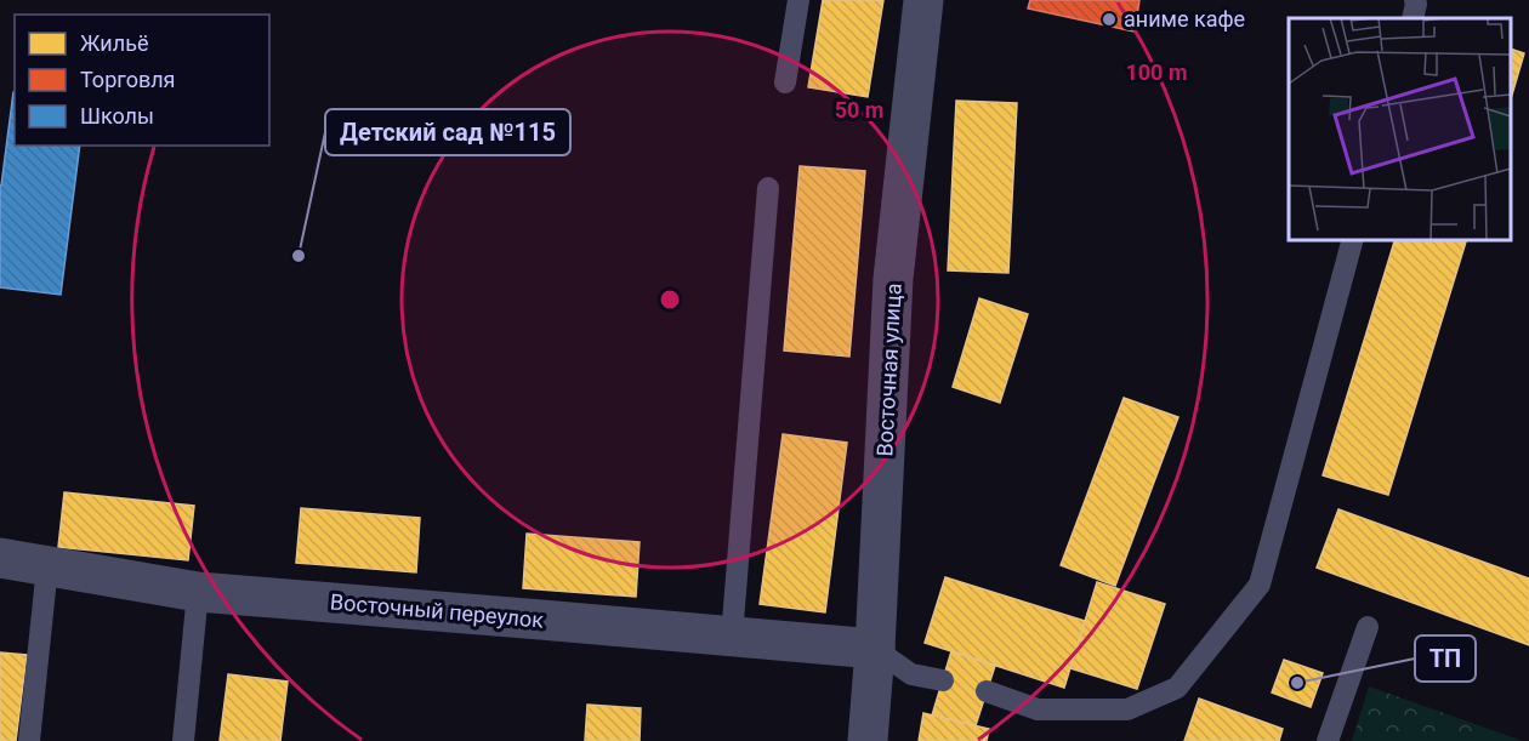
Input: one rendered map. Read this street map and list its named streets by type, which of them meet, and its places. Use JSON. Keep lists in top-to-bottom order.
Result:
{
  "streets": {
    "street": ["Восточная улица", "Восточный переулок"]
  },
  "crossings": [
    ["Восточная улица", "Восточный переулок"]
  ],
  "places": ["аниме кафе", "Детский сад №115", "ТП"],
  "legend": ["Жильё", "Торговля", "Школы"],
  "rings": ["100 m", "50 m"]
}
